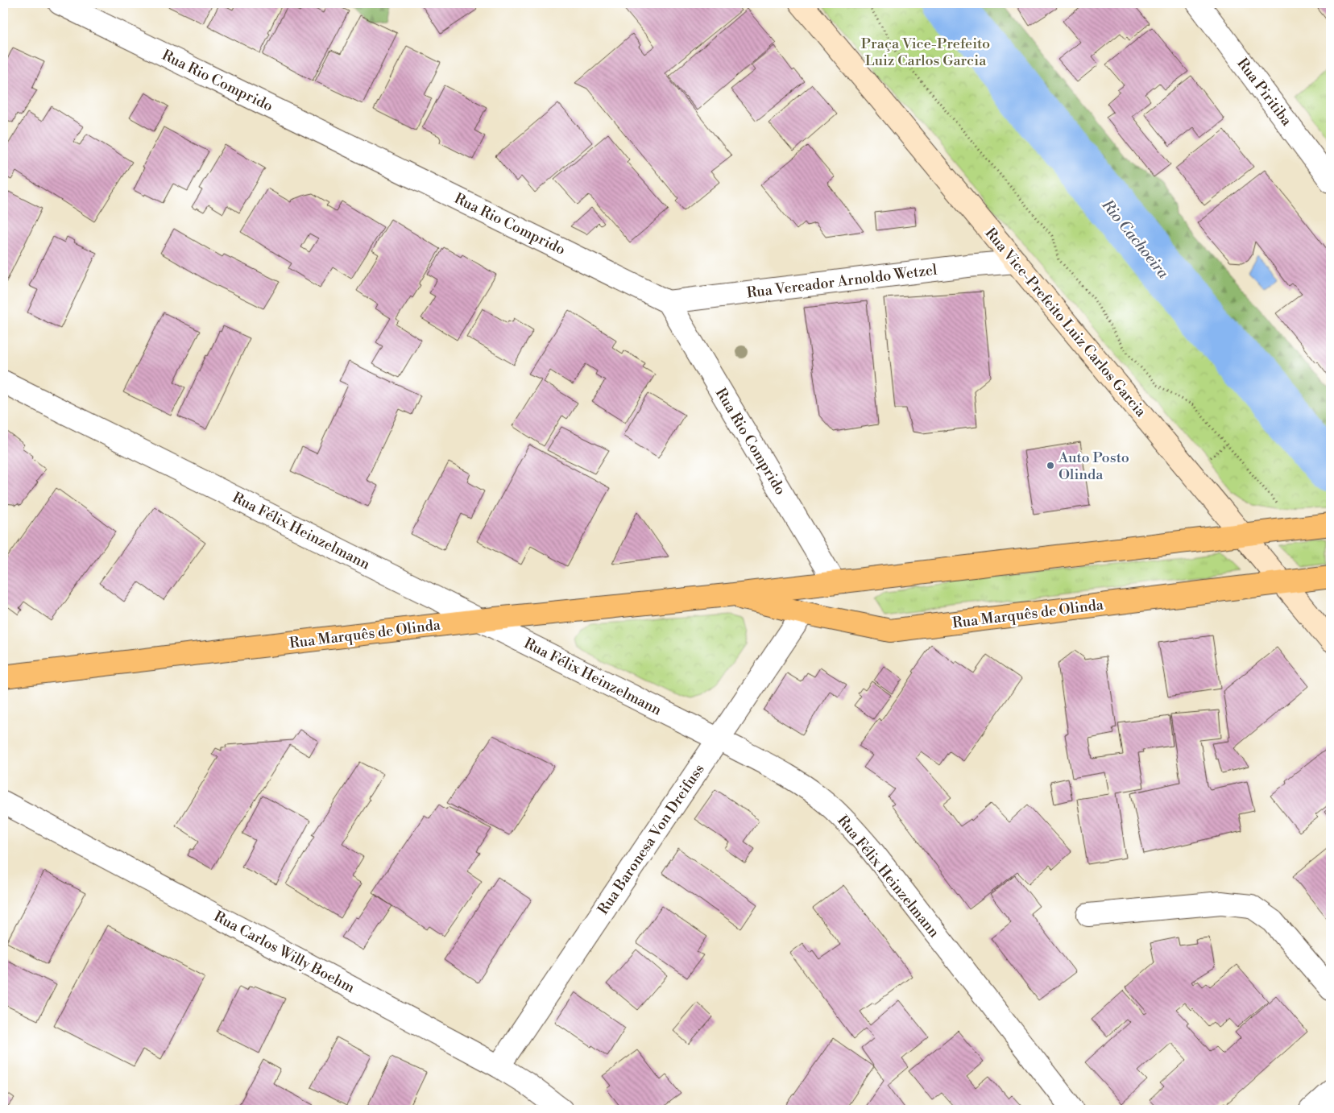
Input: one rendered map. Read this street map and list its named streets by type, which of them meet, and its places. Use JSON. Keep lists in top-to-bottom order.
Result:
{
  "streets": {
    "main road": ["Rua Vice-Prefeito Luiz Carlos Garcia", "Rua Marquês de Olinda"],
    "street": [
      "Rua Rio Comprido",
      "Rua Piritiba",
      "Rua Vereador Arnoldo Wetzel",
      "Rua Félix Heinzelmann",
      "Rua Baronesa Von Dreifuss",
      "Rua Carlos Willy Boehm"
    ]
  },
  "crossings": [
    ["Rua Rio Comprido", "Rua Vereador Arnoldo Wetzel"],
    ["Rua Rio Comprido", "Rua Marquês de Olinda"],
    ["Rua Vereador Arnoldo Wetzel", "Rua Vice-Prefeito Luiz Carlos Garcia"],
    ["Rua Vice-Prefeito Luiz Carlos Garcia", "Rua Marquês de Olinda"],
    ["Rua Félix Heinzelmann", "Rua Marquês de Olinda"],
    ["Rua Félix Heinzelmann", "Rua Baronesa Von Dreifuss"],
    ["Rua Marquês de Olinda", "Rua Baronesa Von Dreifuss"],
    ["Rua Baronesa Von Dreifuss", "Rua Carlos Willy Boehm"]
  ],
  "water": ["Rio Cachoeira"],
  "parks": ["Praça Vice-Prefeito Luiz Carlos Garcia"],
  "places": ["Auto Posto Olinda"]
}
